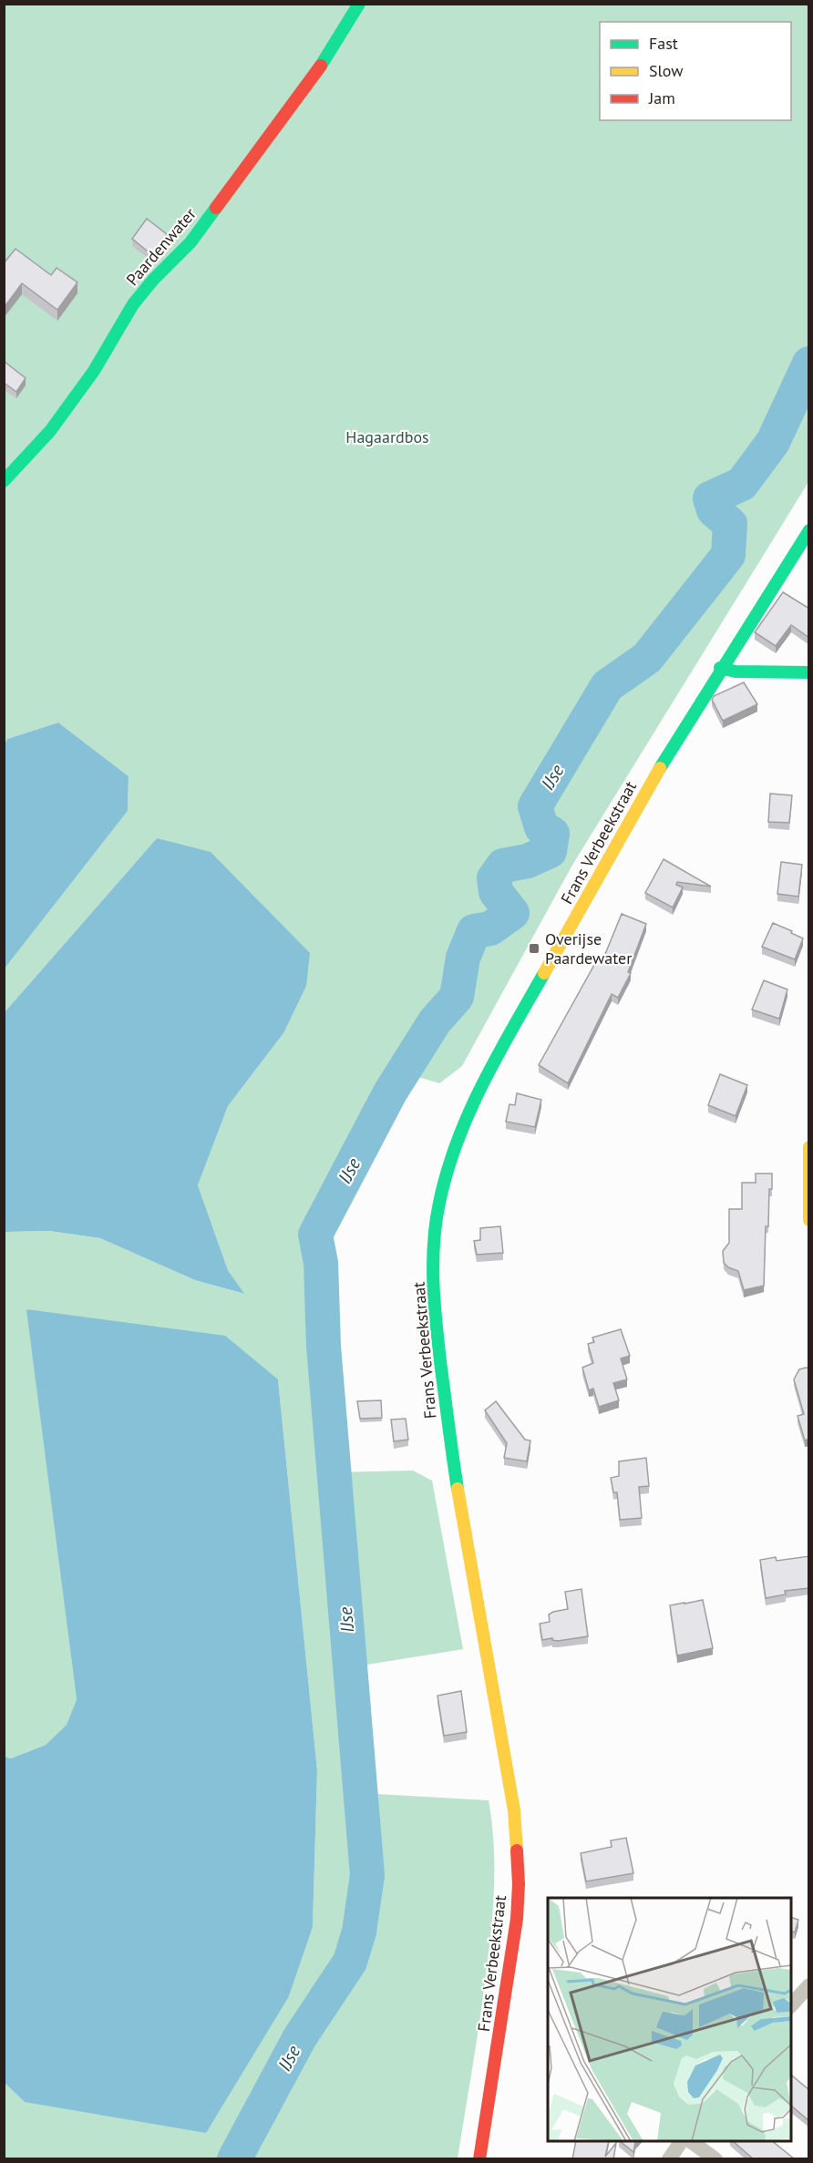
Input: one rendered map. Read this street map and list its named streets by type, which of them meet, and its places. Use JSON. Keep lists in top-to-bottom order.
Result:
{
  "streets": {
    "main road": ["Paardenwater", "Frans Verbeekstraat"]
  },
  "water": ["IJse"],
  "parks": ["Hagaardbos"],
  "places": {
    "transit": ["Overijse Paardewater"]
  },
  "legend": ["Fast", "Slow", "Jam"]
}
